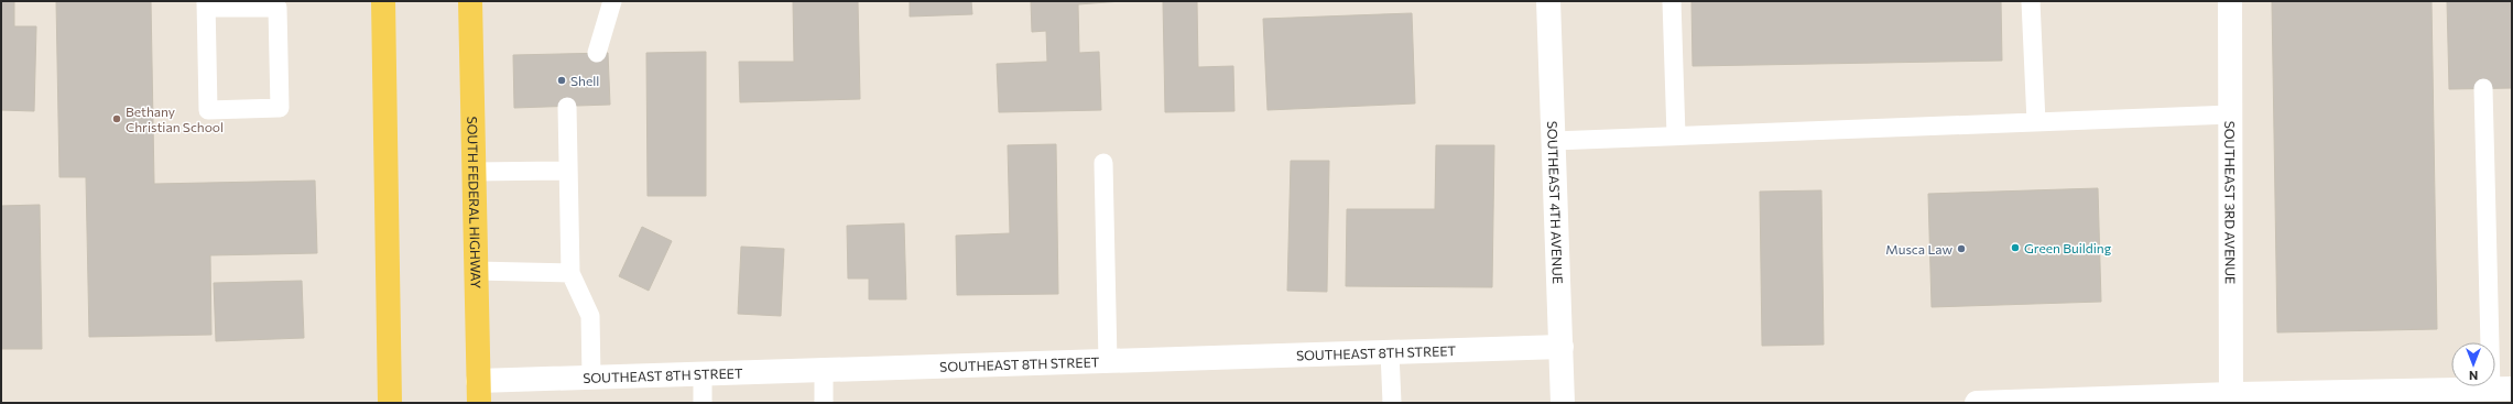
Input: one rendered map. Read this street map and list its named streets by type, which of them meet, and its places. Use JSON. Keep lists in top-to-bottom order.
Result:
{
  "streets": {
    "main road": ["SOUTH FEDERAL HIGHWAY"],
    "street": ["SOUTHEAST 4TH AVENUE", "SOUTHEAST 3RD AVENUE", "SOUTHEAST 8TH STREET"]
  },
  "crossings": [
    ["SOUTH FEDERAL HIGHWAY", "SOUTHEAST 8TH STREET"],
    ["SOUTHEAST 4TH AVENUE", "SOUTHEAST 8TH STREET"]
  ],
  "places": [
    "Shell",
    "Bethany Christian School",
    "Green Building",
    "Musca Law"
  ],
  "north": "bottom"
}
